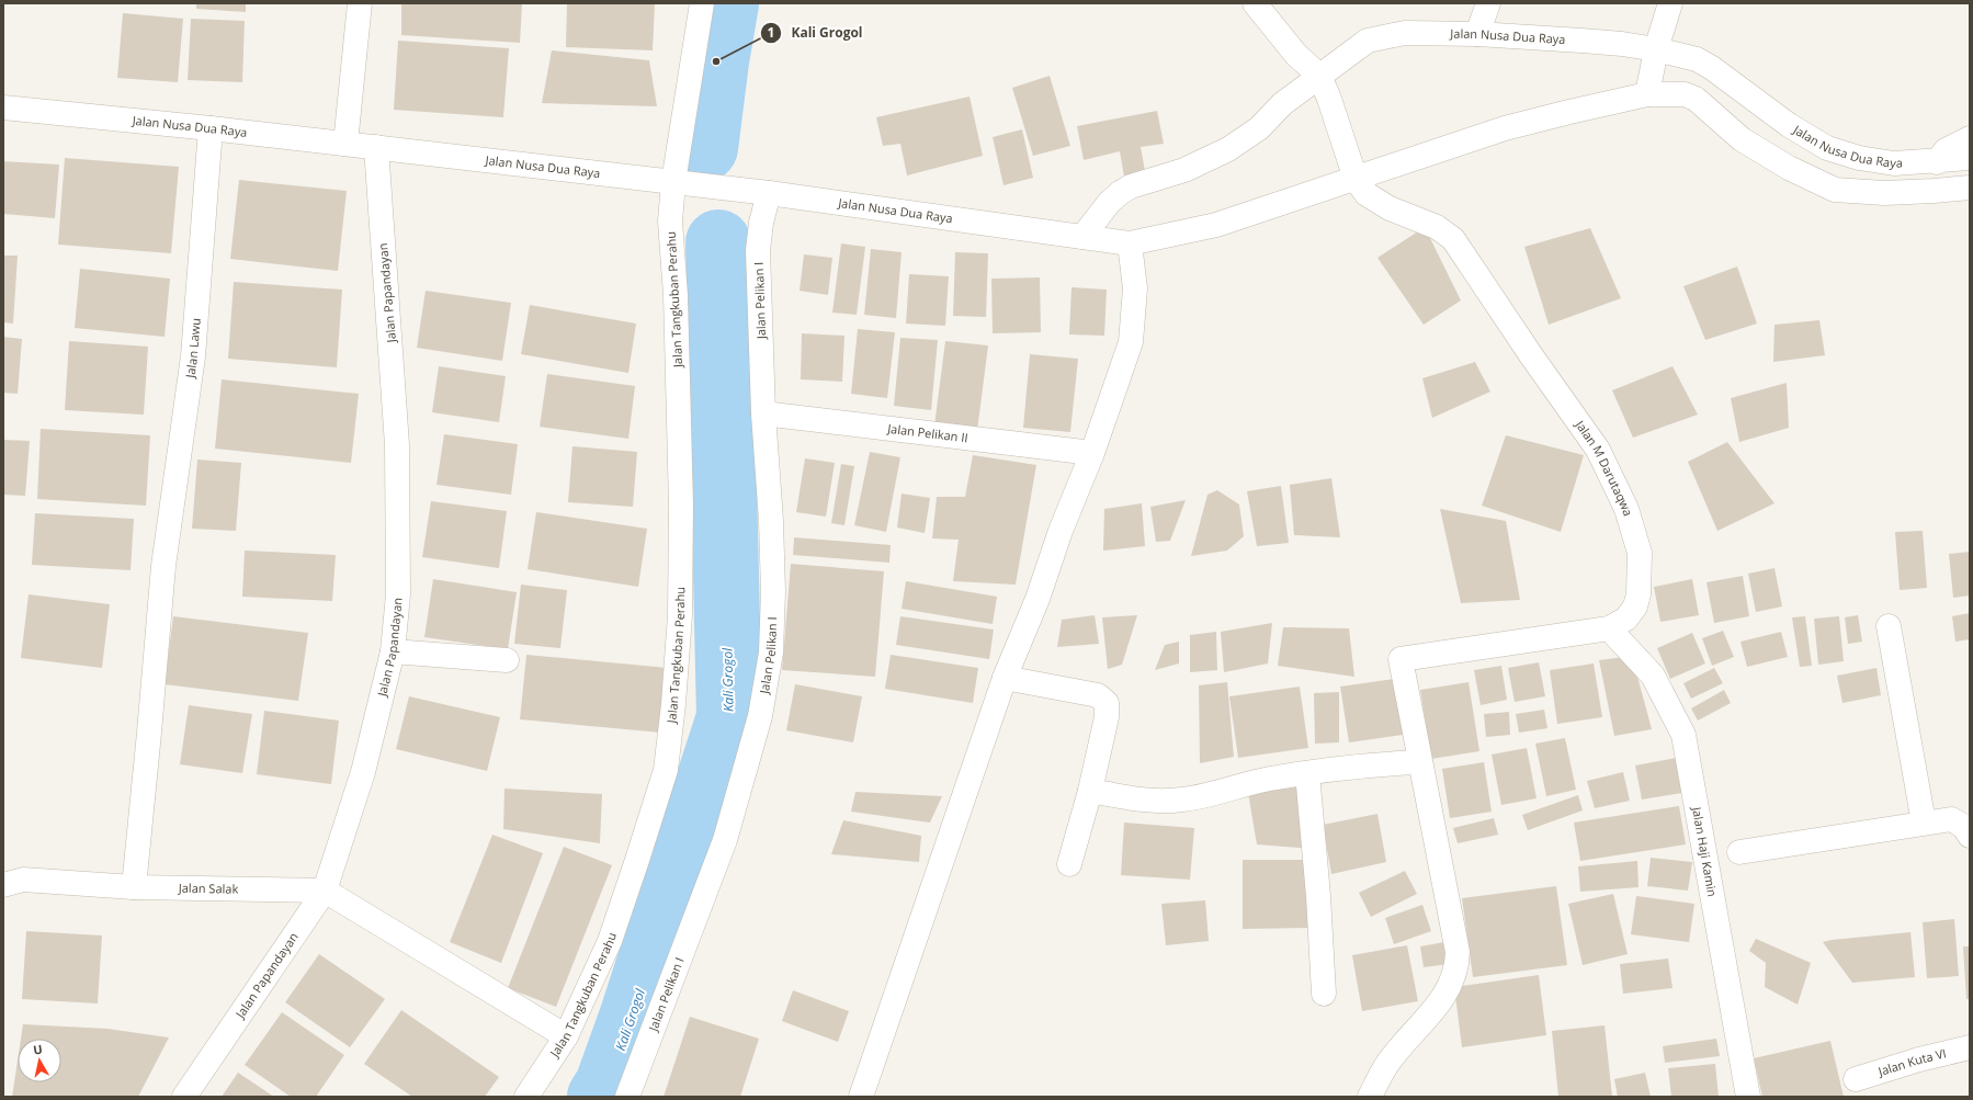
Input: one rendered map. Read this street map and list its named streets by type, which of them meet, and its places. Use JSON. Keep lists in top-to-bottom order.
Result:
{
  "streets": {
    "street": [
      "Jalan Nusa Dua Raya",
      "Jalan Papandayan",
      "Jalan Tangkuban Perahu",
      "Jalan Pelikan I",
      "Jalan Lawu",
      "Jalan Pelikan II",
      "Jalan M Darutaqwa",
      "Jalan Haji Kamin",
      "Jalan Salak",
      "Jalan Kuta VI"
    ]
  },
  "crossings": [
    ["Jalan Nusa Dua Raya", "Jalan Papandayan"],
    ["Jalan Nusa Dua Raya", "Jalan Tangkuban Perahu"],
    ["Jalan Nusa Dua Raya", "Jalan Pelikan I"],
    ["Jalan Nusa Dua Raya", "Jalan Lawu"],
    ["Jalan Nusa Dua Raya", "Jalan M Darutaqwa"],
    ["Jalan Papandayan", "Jalan Salak"],
    ["Jalan Pelikan I", "Jalan Pelikan II"],
    ["Jalan Lawu", "Jalan Salak"],
    ["Jalan M Darutaqwa", "Jalan Haji Kamin"]
  ],
  "water": ["Kali Grogol"],
  "places": ["Kali Grogol"],
  "north": "top"
}
